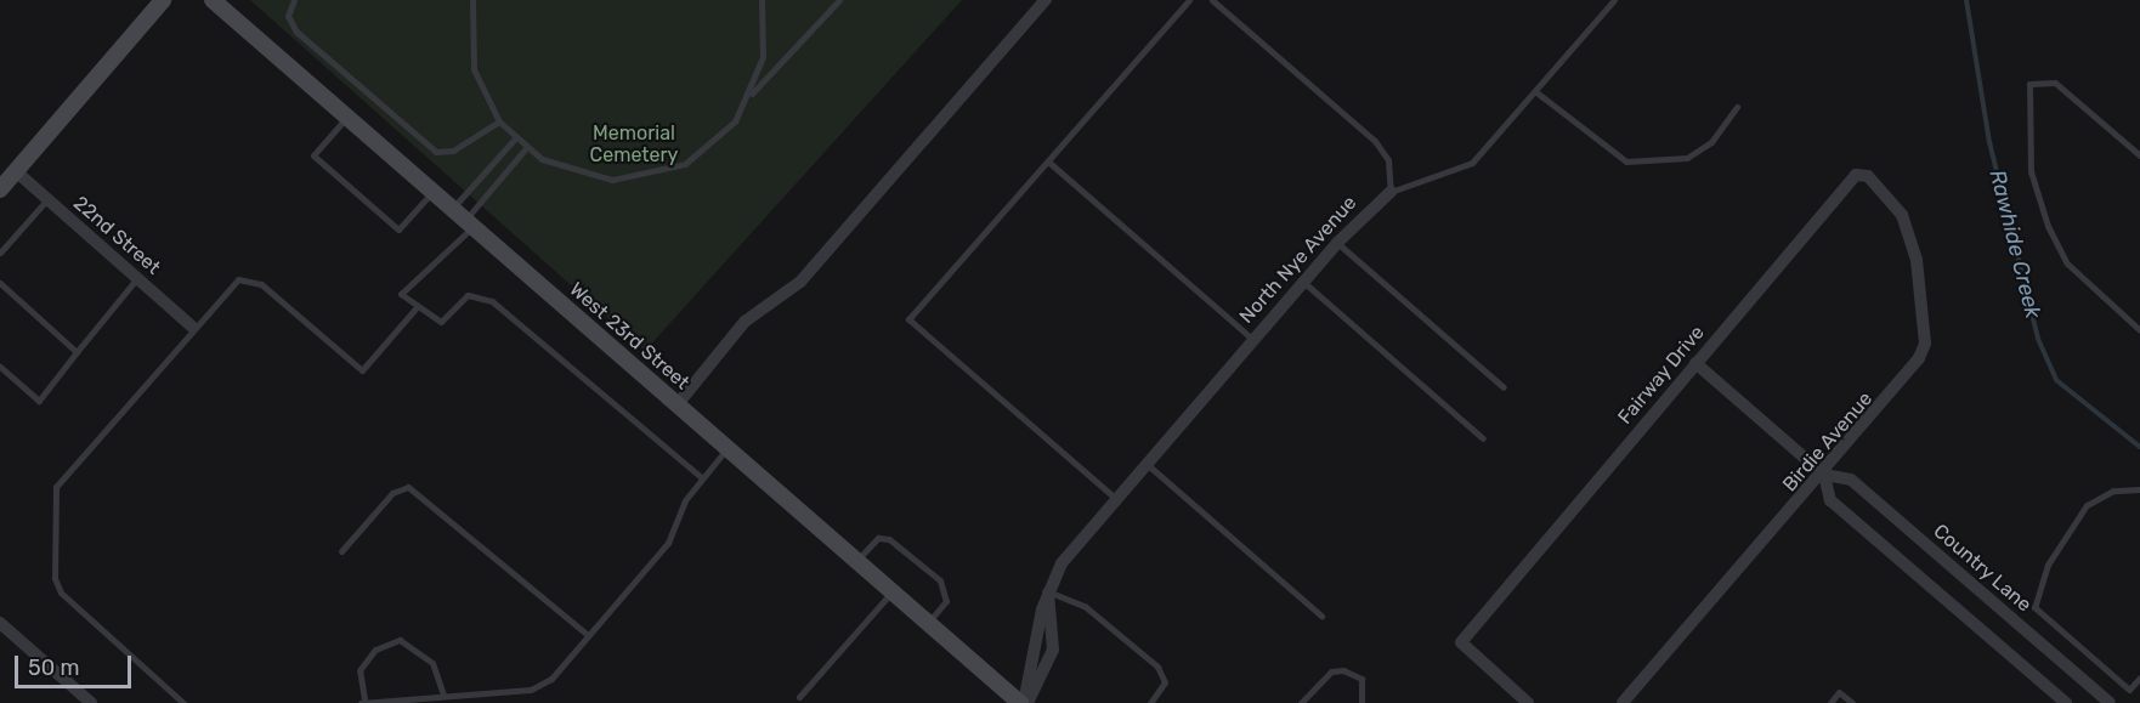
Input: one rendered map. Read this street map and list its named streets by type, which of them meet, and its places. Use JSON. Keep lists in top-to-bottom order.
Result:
{
  "streets": {
    "main road": ["West 23rd Street"],
    "street": [
      "22nd Street",
      "North Nye Avenue",
      "Fairway Drive",
      "Birdie Avenue",
      "Country Lane"
    ]
  },
  "crossings": [
    ["North Nye Avenue", "West 23rd Street"],
    ["Fairway Drive", "Birdie Avenue"],
    ["Fairway Drive", "Country Lane"],
    ["Birdie Avenue", "Country Lane"]
  ],
  "water": ["Rawhide Creek"],
  "parks": ["Memorial Cemetery"],
  "scale_bar": "50 m"
}
